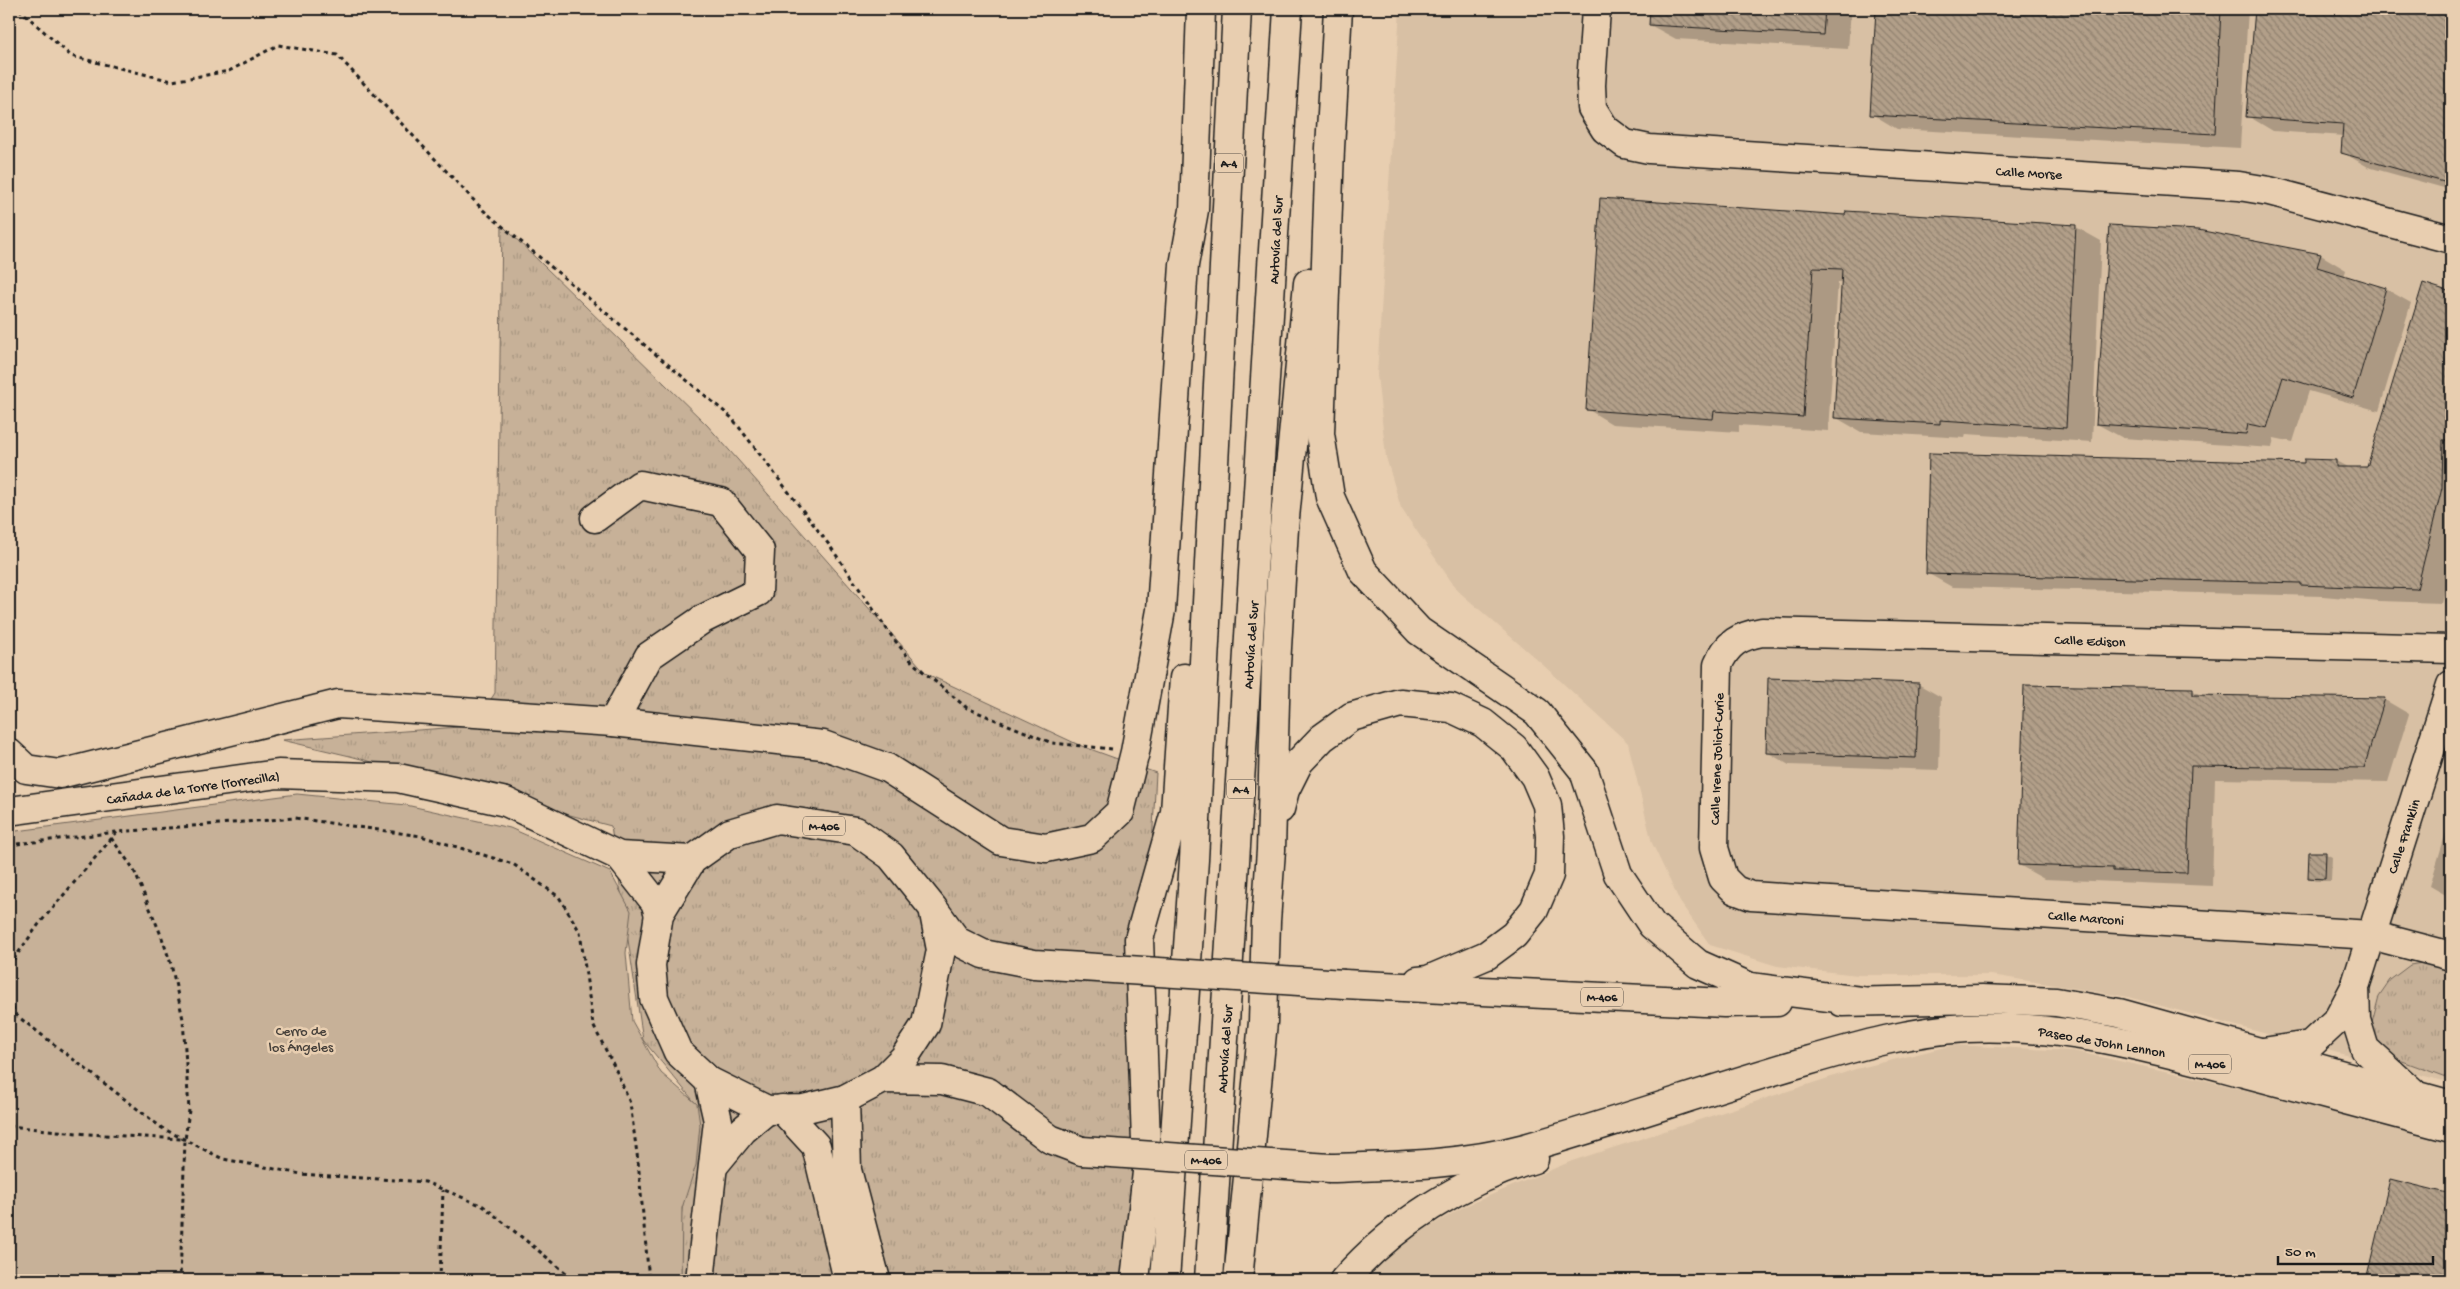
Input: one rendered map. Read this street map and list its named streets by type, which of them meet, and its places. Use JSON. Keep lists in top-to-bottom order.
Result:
{
  "streets": {
    "main road": [
      "A-4",
      "Calle Morse",
      "Autovía del Sur",
      "Calle Edison",
      "Calle Irene Joliot-Curie",
      "Cañada de la Torre (Torrecilla)",
      "M-406",
      "Calle Franklin",
      "Calle Marconi",
      "Paseo de John Lennon"
    ]
  },
  "crossings": [
    ["Calle Edison", "Calle Irene Joliot-Curie"],
    ["Calle Irene Joliot-Curie", "Calle Marconi"],
    ["Cañada de la Torre (Torrecilla)", "M-406"],
    ["M-406", "Paseo de John Lennon"],
    ["Calle Franklin", "Calle Marconi"]
  ],
  "parks": ["Cerro de los Ángeles"],
  "scale_bar": "50 m"
}
